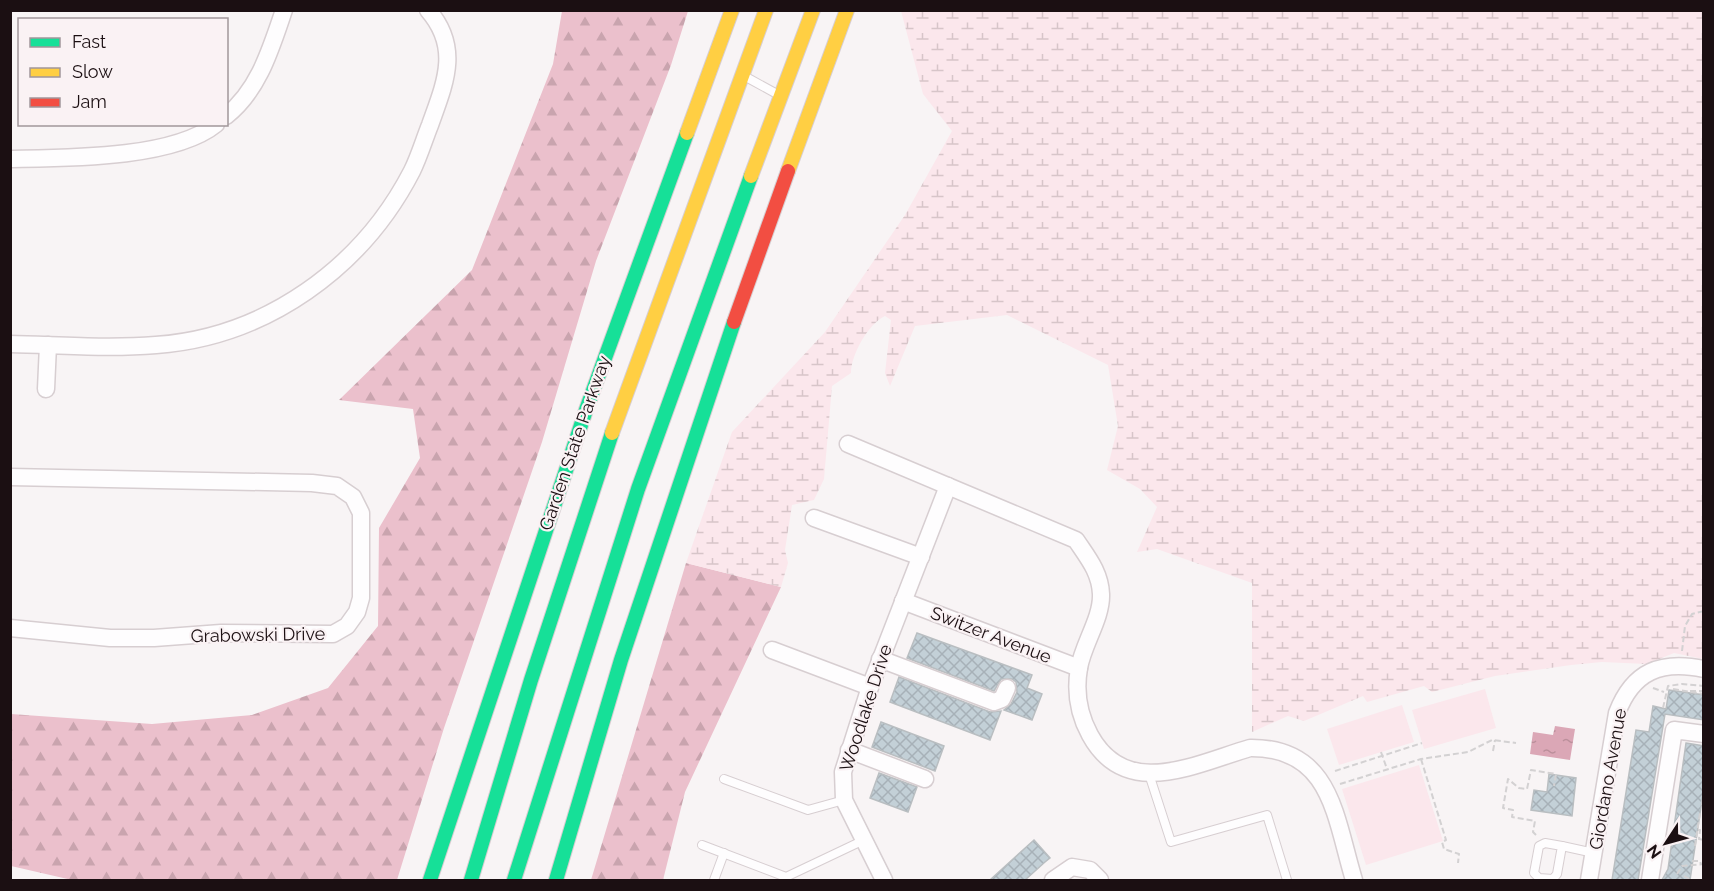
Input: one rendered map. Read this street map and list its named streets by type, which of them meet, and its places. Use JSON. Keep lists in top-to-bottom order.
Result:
{
  "streets": {
    "highway": ["Garden State Parkway"],
    "street": [
      "Grabowski Drive",
      "Switzer Avenue",
      "Woodlake Drive",
      "Giordano Avenue"
    ]
  },
  "crossings": [
    ["Switzer Avenue", "Woodlake Drive"]
  ],
  "legend": ["Fast", "Slow", "Jam"],
  "north": "bottom left"
}
